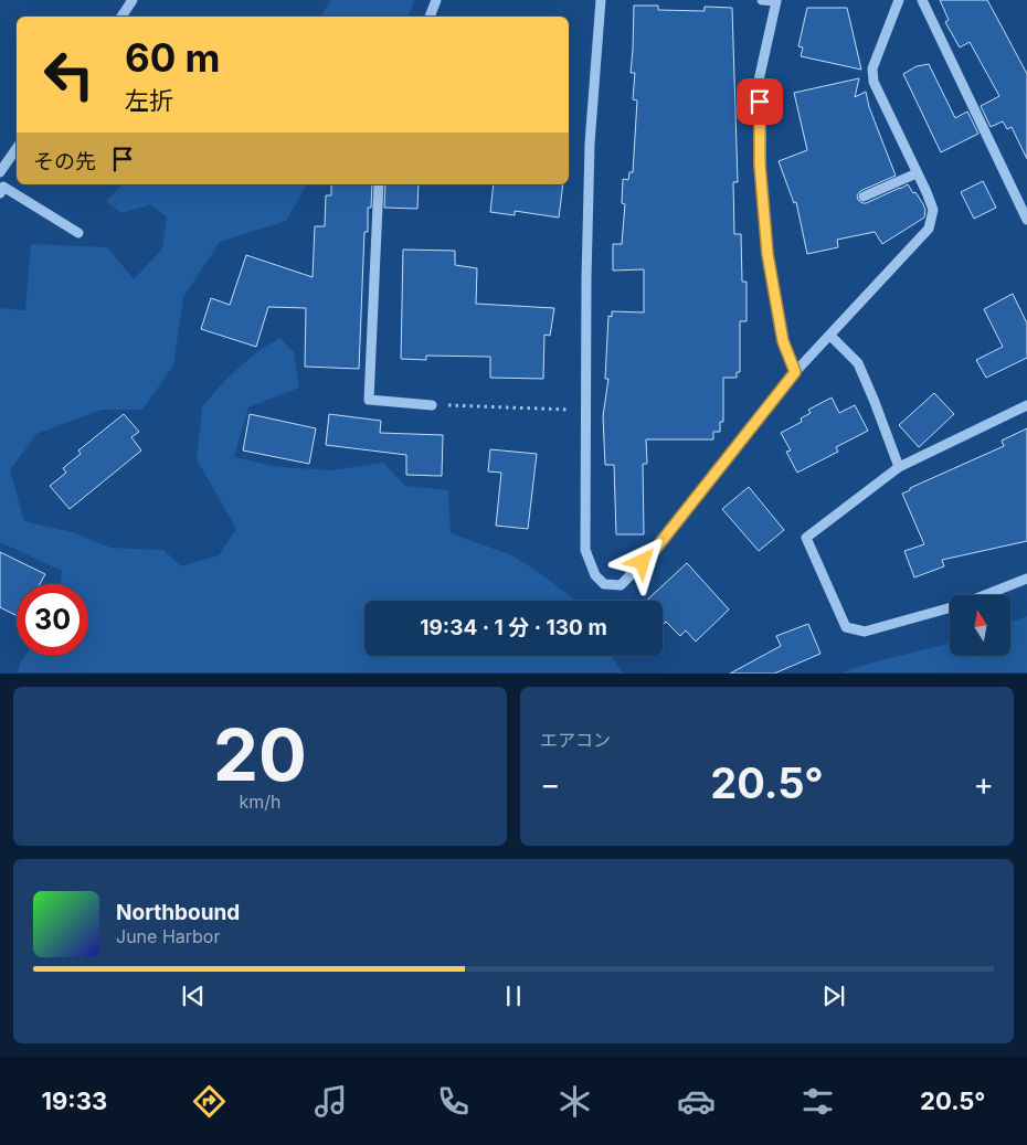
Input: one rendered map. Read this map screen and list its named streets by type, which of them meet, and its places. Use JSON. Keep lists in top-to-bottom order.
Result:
{
  "north": "top",
  "page": {
    "turn": ["60 m", "左折"],
    "then": "その先",
    "limit": "30",
    "trip": "19:34 · 1 分 · 130 m",
    "tile": [
      ["20", "km/h"],
      "エアコン"
    ],
    "heat": ["−", "20.5°", "+"],
    "song": ["Northbound", "June Harbor"],
    "tabs": ["19:33", "20.5°"]
  }
}
